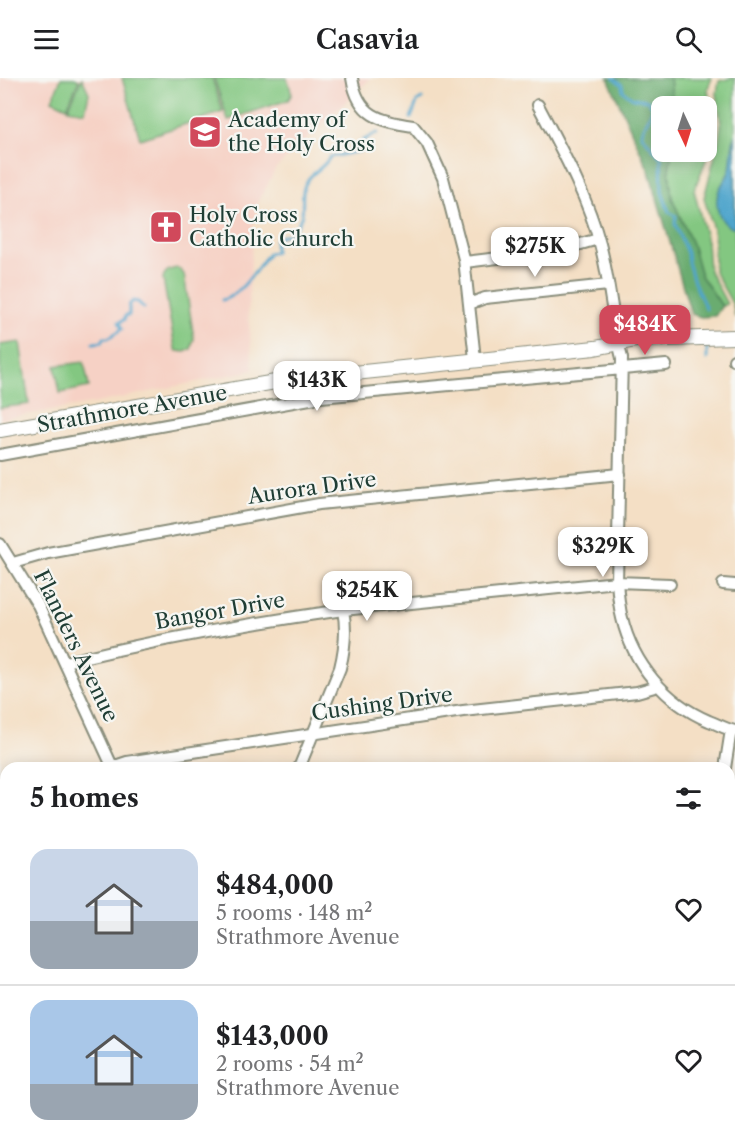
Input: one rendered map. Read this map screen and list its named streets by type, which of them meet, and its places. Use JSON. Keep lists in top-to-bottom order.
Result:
{
  "streets": {
    "main road": ["Strathmore Avenue"],
    "street": [
      "Aurora Drive",
      "Bangor Drive",
      "Flanders Avenue",
      "Cushing Drive"
    ]
  },
  "crossings": [
    ["Aurora Drive", "Flanders Avenue"],
    ["Bangor Drive", "Flanders Avenue"]
  ],
  "places": {
    "school or university": ["Academy of the Holy Cross"],
    "church": ["Holy Cross Catholic Church"]
  },
  "north": "bottom",
  "page": {
    "header": "Casavia",
    "price": [
      "$275K",
      "$484K",
      "$143K",
      "$329K",
      "$254K"
    ],
    "heading": "5 homes",
    "list": [
      {
        "name": "$484,000",
        "note": "5 rooms · 148 m² · Strathmore Avenue"
      },
      {
        "name": "$143,000",
        "note": "2 rooms · 54 m² · Strathmore Avenue"
      }
    ]
  }
}
